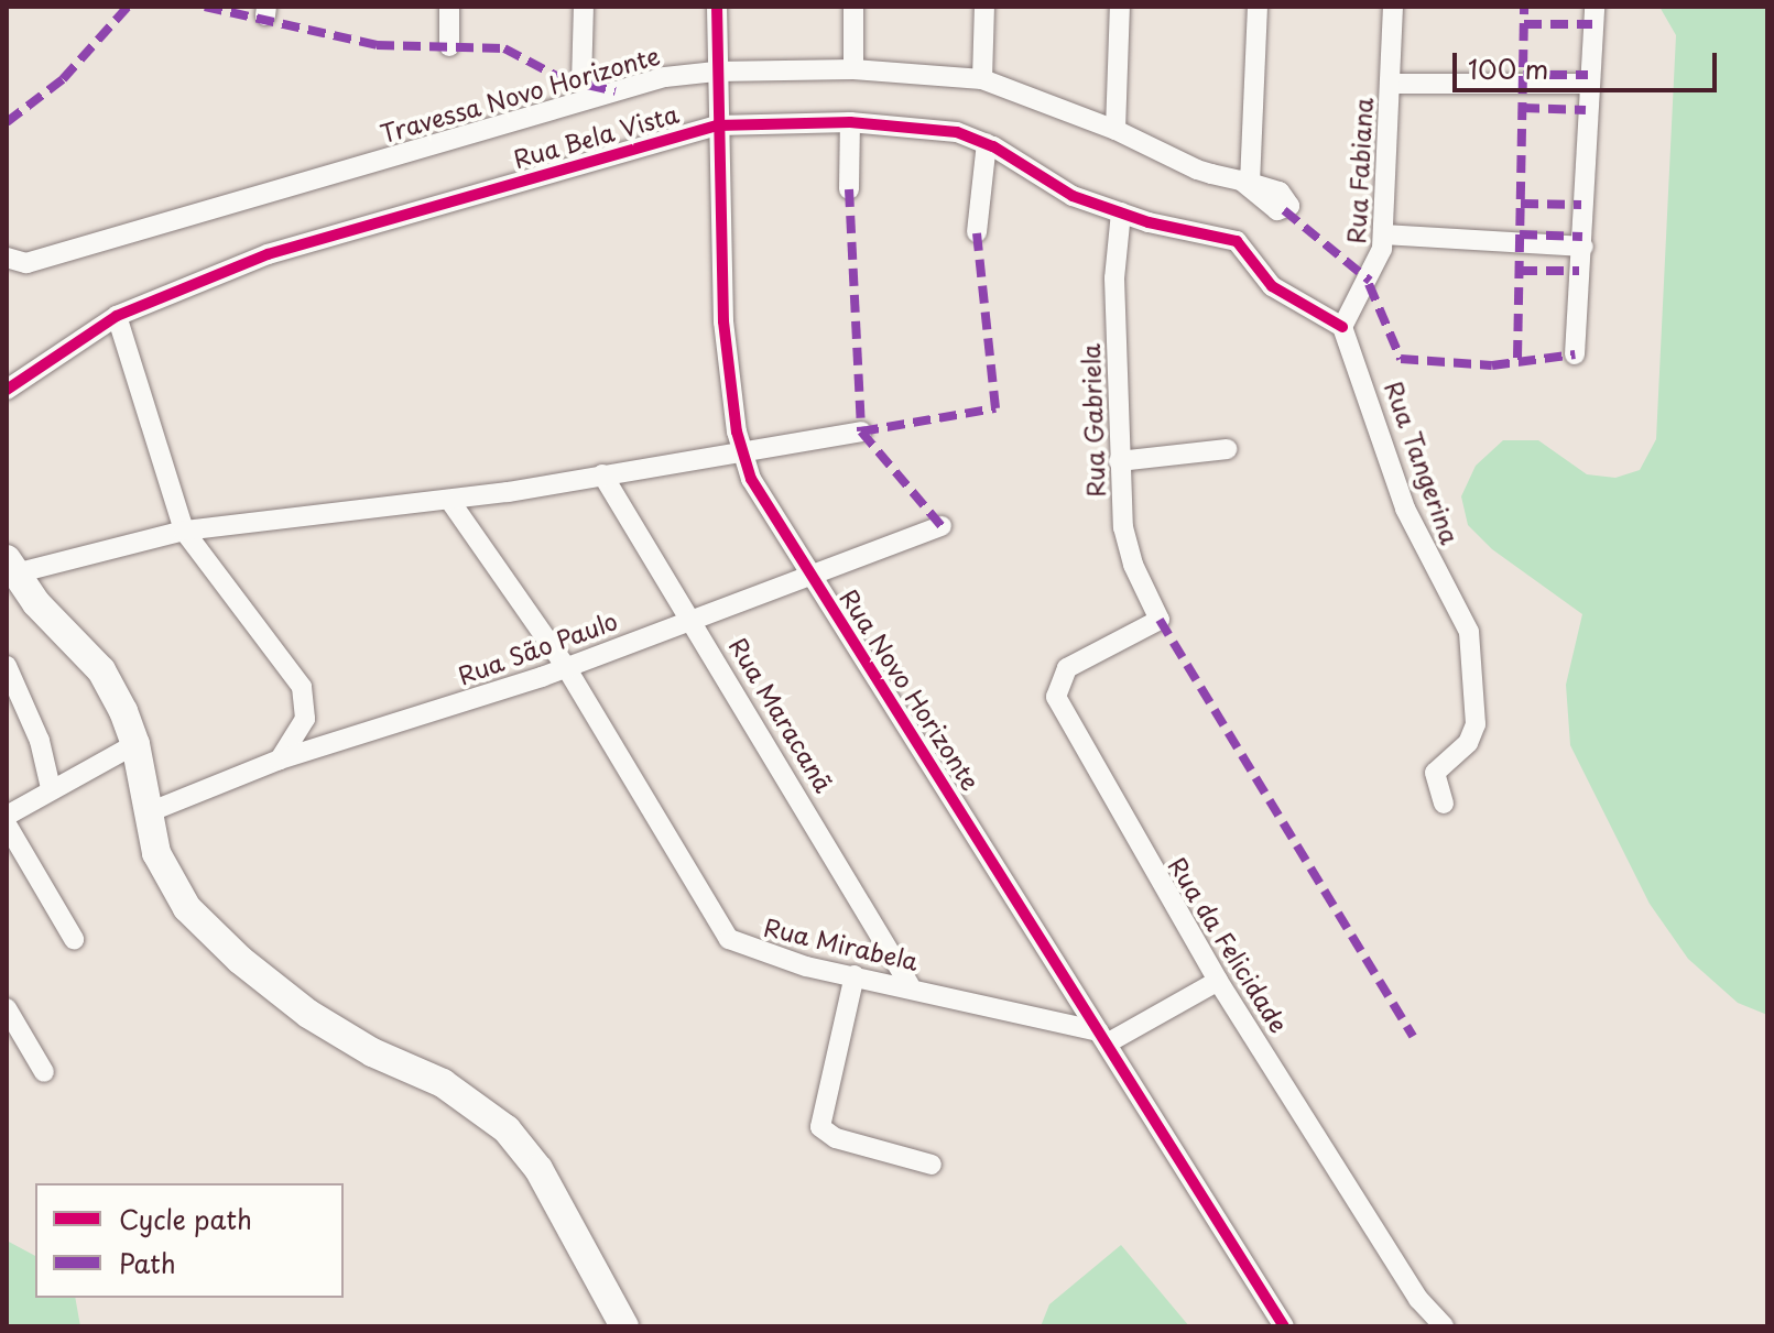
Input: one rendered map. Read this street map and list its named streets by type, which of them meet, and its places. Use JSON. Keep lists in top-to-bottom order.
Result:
{
  "streets": {
    "street": [
      "Travessa Novo Horizonte",
      "Rua Bela Vista",
      "Rua Fabiana",
      "Rua Gabriela",
      "Rua Tangerina",
      "Rua São Paulo",
      "Rua Novo Horizonte",
      "Rua Maracanã",
      "Rua Mirabela",
      "Rua da Felicidade"
    ]
  },
  "crossings": [
    ["Travessa Novo Horizonte", "Rua Novo Horizonte"],
    ["Rua Bela Vista", "Rua Fabiana"],
    ["Rua Bela Vista", "Rua Gabriela"],
    ["Rua Bela Vista", "Rua Tangerina"],
    ["Rua Bela Vista", "Rua Novo Horizonte"],
    ["Rua Fabiana", "Rua Tangerina"],
    ["Rua Gabriela", "Rua da Felicidade"],
    ["Rua São Paulo", "Rua Novo Horizonte"],
    ["Rua São Paulo", "Rua Maracanã"],
    ["Rua São Paulo", "Rua Mirabela"],
    ["Rua Novo Horizonte", "Rua Mirabela"],
    ["Rua Maracanã", "Rua Mirabela"]
  ],
  "legend": ["Cycle path", "Path"],
  "scale_bar": "100 m"
}
